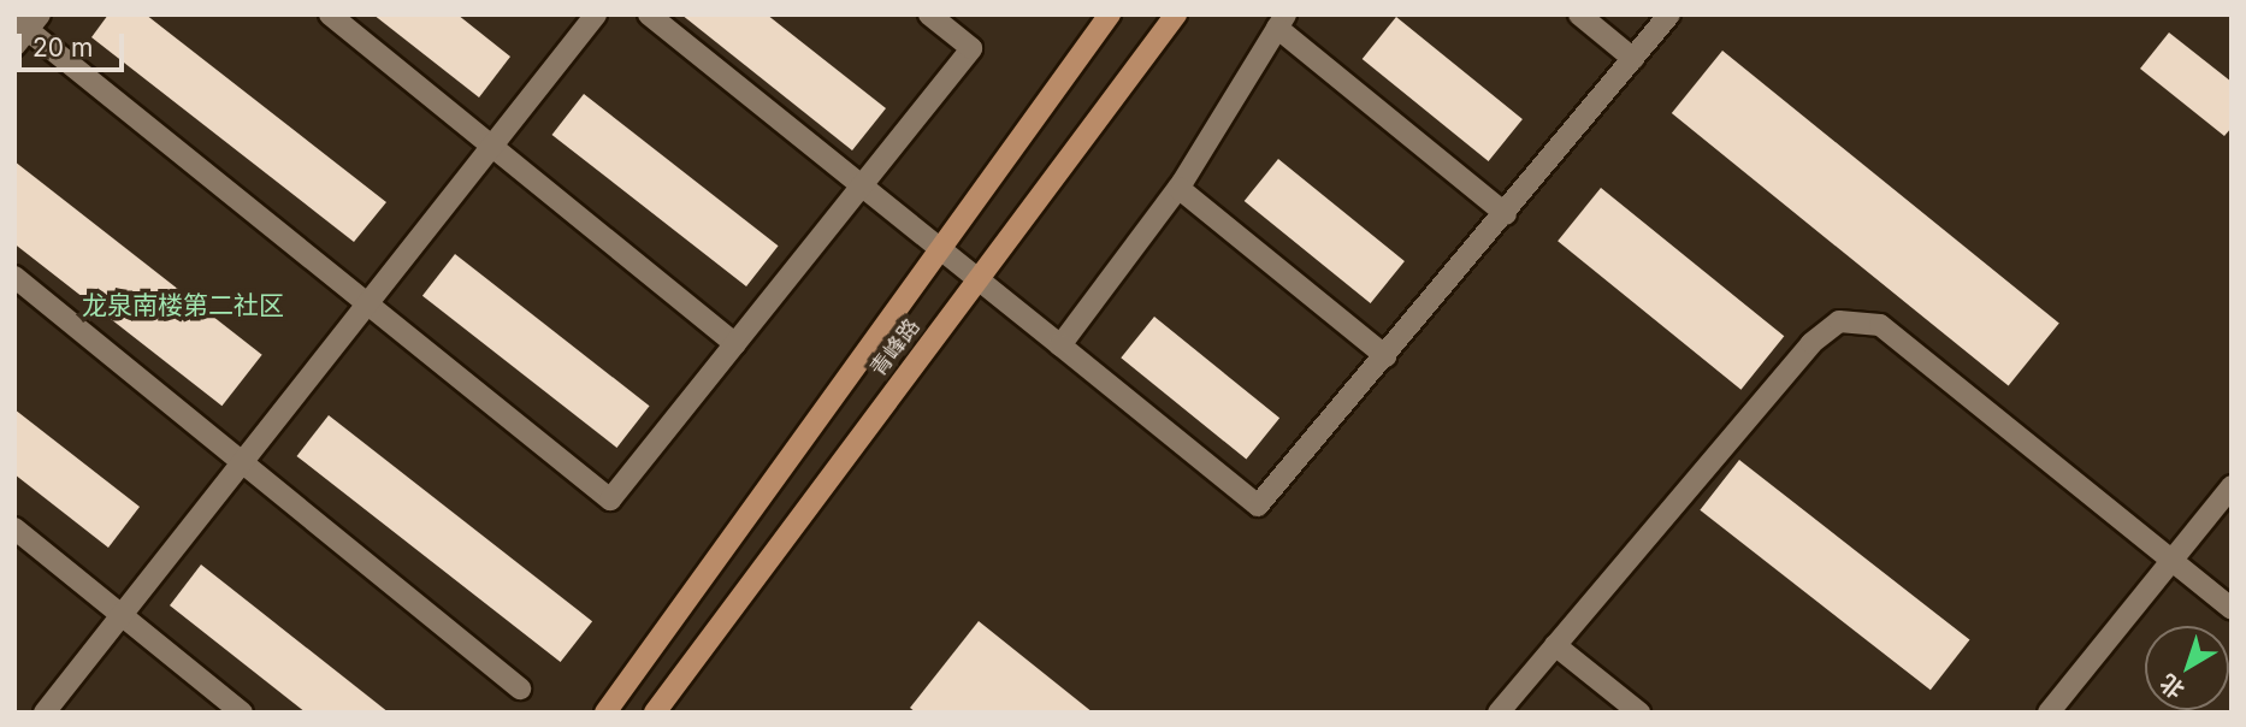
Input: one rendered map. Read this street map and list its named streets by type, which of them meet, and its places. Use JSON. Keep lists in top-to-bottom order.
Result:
{
  "streets": {
    "main road": ["青峰路"]
  },
  "districts": ["龙泉南楼第二社区"],
  "scale_bar": "20 m",
  "north": "bottom left"
}
